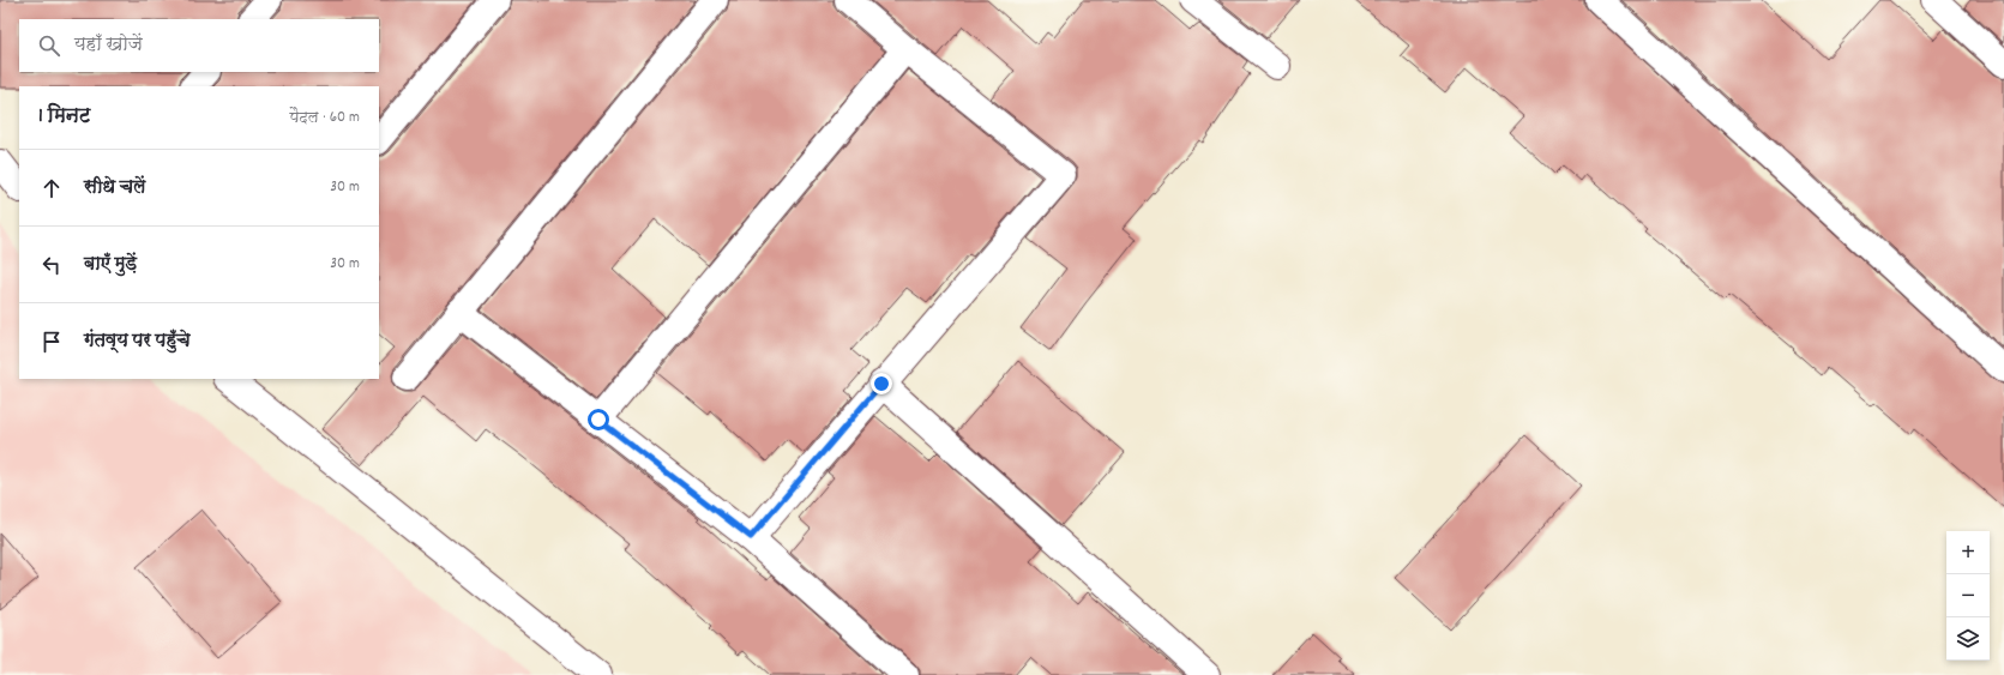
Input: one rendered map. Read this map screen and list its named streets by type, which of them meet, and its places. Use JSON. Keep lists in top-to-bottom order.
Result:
{
  "page": {
    "search": "यहाँ खोजें",
    "heading": ["1 मिनट", "पैदल · 60 m"],
    "list": [
      ["सीधे चलें", "30 m"],
      ["बाएँ मुड़ें", "30 m"],
      "गंतव्य पर पहुँचे"
    ],
    "map_buttons": ["+", "−"]
  }
}
